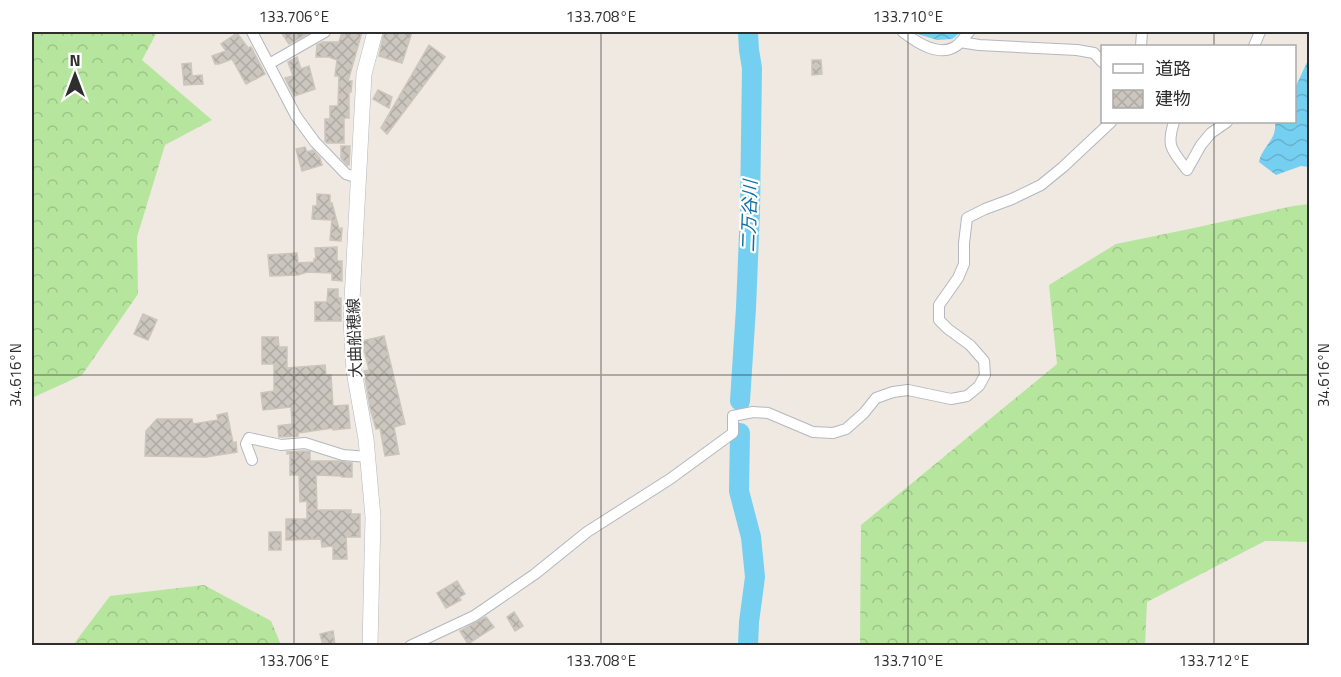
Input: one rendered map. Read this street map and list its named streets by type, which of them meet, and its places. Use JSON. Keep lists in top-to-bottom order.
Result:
{
  "streets": {
    "main road": ["大曲船穂線"]
  },
  "water": ["二万谷川"],
  "legend": ["道路", "建物"],
  "north": "top",
  "coordinates": [
    "133.706°E",
    "133.708°E",
    "133.710°E",
    "34.616°N",
    "133.712°E"
  ]
}
